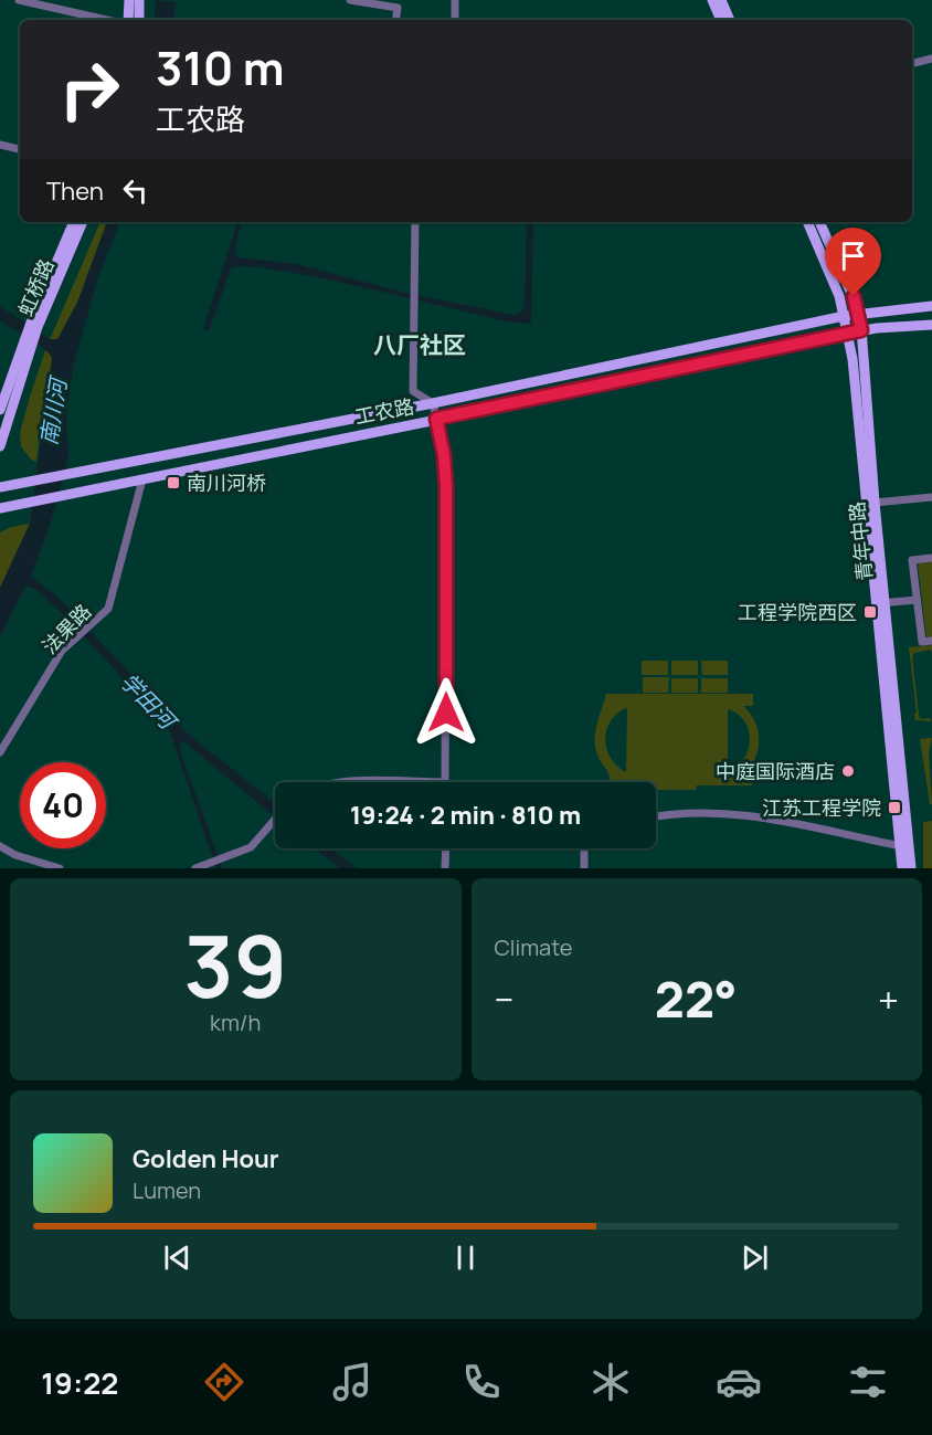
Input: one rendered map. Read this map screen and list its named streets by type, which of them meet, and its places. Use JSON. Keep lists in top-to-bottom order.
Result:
{
  "streets": {
    "main road": ["虹桥路", "工农路", "青年中路"],
    "street": ["法果路"]
  },
  "crossings": [
    ["工农路", "青年中路"],
    ["工农路", "法果路"]
  ],
  "districts": ["八厂社区"],
  "water": ["南川河", "学田河"],
  "places": {
    "transit": ["南川河桥", "工程学院西区", "江苏工程学院"],
    "other": ["中庭国际酒店"]
  },
  "page": {
    "turn": ["310 m", "工农路"],
    "then": "Then",
    "limit": "40",
    "trip": "19:24 · 2 min · 810 m",
    "tile": [
      ["39", "km/h"],
      "Climate"
    ],
    "heat": ["−", "22°", "+"],
    "song": ["Golden Hour", "Lumen"],
    "tabs": "19:22"
  }
}
